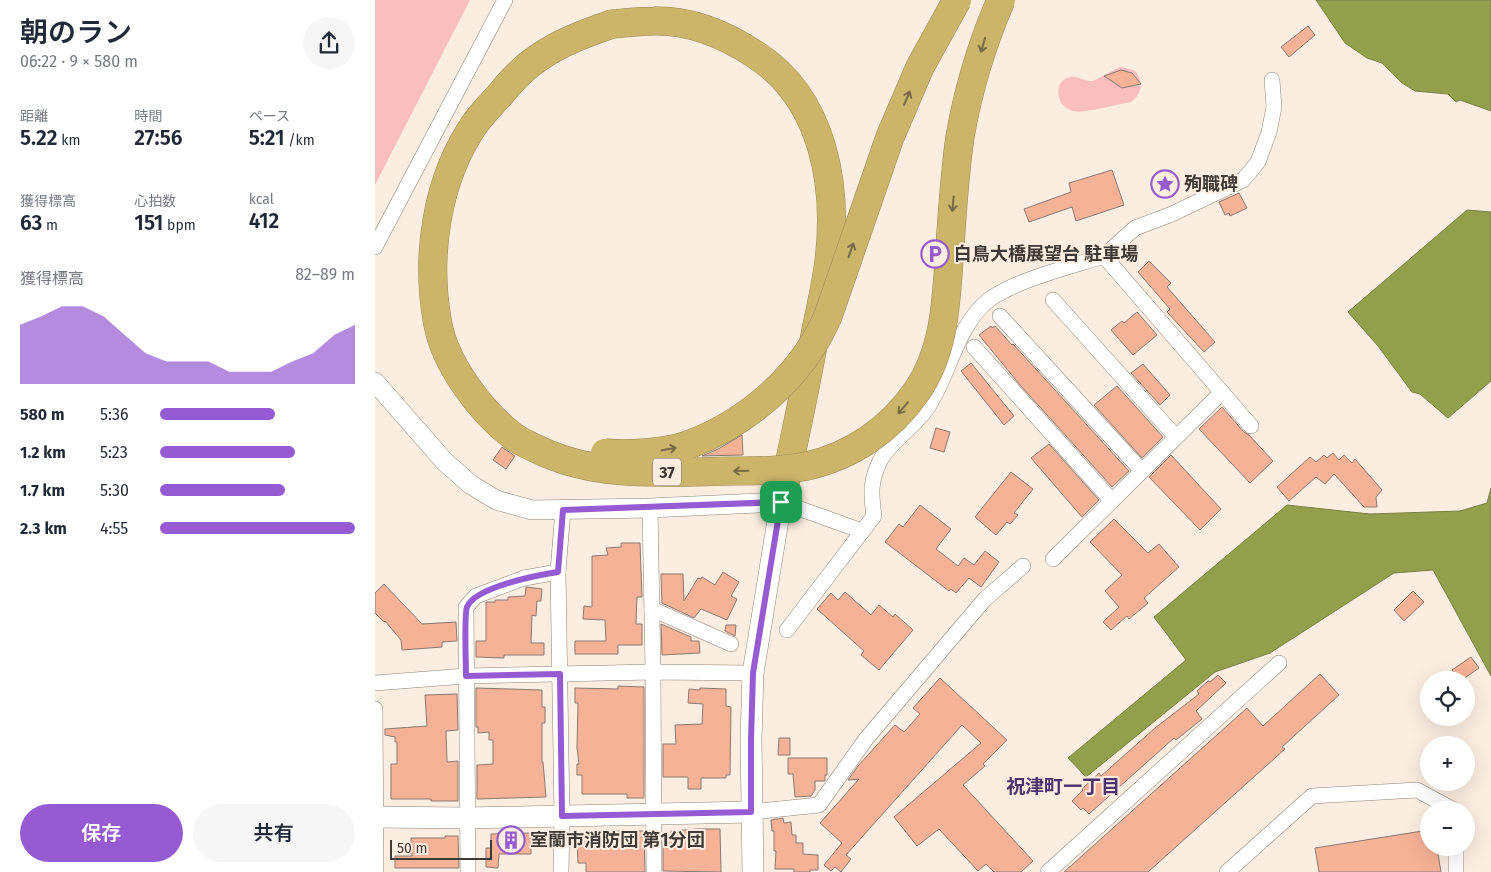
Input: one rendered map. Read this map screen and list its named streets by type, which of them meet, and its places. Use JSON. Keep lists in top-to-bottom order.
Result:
{
  "streets": {
    "highway": ["37"]
  },
  "districts": ["祝津町一丁目"],
  "places": {
    "place": ["殉職碑"],
    "parking": ["白鳥大橋展望台 駐車場"],
    "building": ["室蘭市消防団 第1分団"]
  },
  "scale_bar": "50 m",
  "page": {
    "heading": ["朝のラン", "06:22 · 9 × 580 m"],
    "stats": [
      ["距離", "5.22 km"],
      ["時間", "27:56"],
      ["ペース", "5:21 /km"],
      ["獲得標高", "63 m"],
      ["心拍数", "151 bpm"],
      ["kcal", "412"]
    ],
    "chart": ["獲得標高", "82–89 m"],
    "list": [
      {
        "name": "580 m",
        "note": "5:36"
      },
      {
        "name": "1.2 km",
        "note": "5:23"
      },
      {
        "name": "1.7 km",
        "note": "5:30"
      },
      {
        "name": "2.3 km",
        "note": "4:55"
      }
    ],
    "map_buttons": ["+", "−"],
    "buttons": ["保存", "共有"],
    "scale": "50 m"
  }
}
